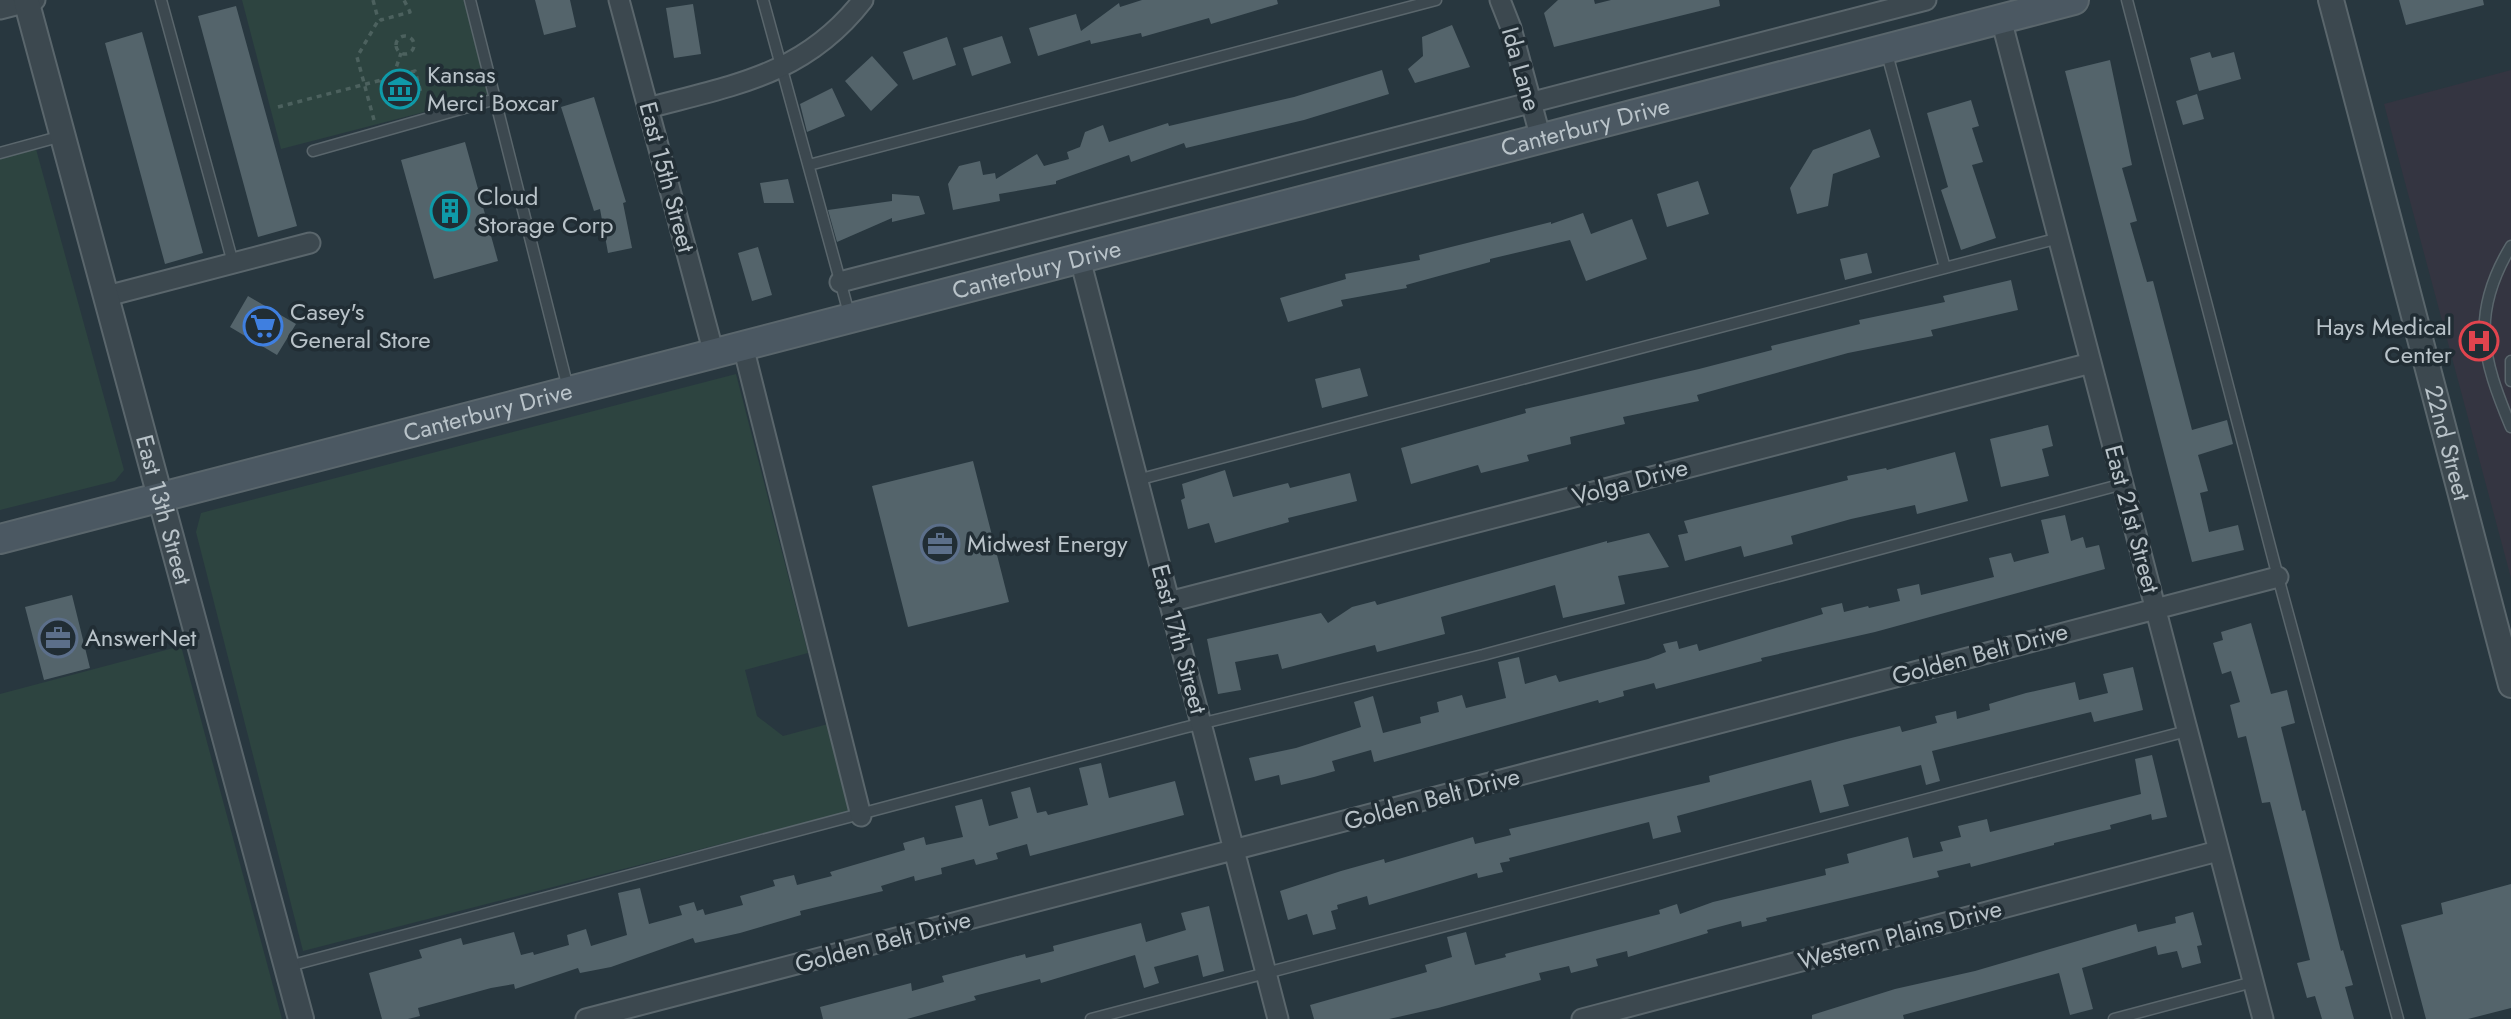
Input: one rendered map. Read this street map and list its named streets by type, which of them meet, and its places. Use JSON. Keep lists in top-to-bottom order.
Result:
{
  "streets": {
    "main road": ["Canterbury Drive"],
    "street": [
      "Ida Lane",
      "East 15th Street",
      "22nd Street",
      "Volga Drive",
      "East 13th Street",
      "East 21st Street",
      "East 17th Street",
      "Golden Belt Drive",
      "Western Plains Drive"
    ]
  },
  "crossings": [
    ["Ida Lane", "Canterbury Drive"],
    ["Canterbury Drive", "East 15th Street"],
    ["Canterbury Drive", "East 13th Street"],
    ["Canterbury Drive", "East 21st Street"],
    ["Canterbury Drive", "East 17th Street"],
    ["Volga Drive", "East 21st Street"],
    ["Volga Drive", "East 17th Street"],
    ["East 21st Street", "Golden Belt Drive"],
    ["East 21st Street", "Western Plains Drive"],
    ["East 17th Street", "Golden Belt Drive"]
  ],
  "places": {
    "museum": ["Kansas Merci Boxcar"],
    "building": ["Cloud Storage Corp"],
    "supermarket": ["Casey's General Store"],
    "hospital": ["Hays Medical Center"],
    "office": ["Midwest Energy", "AnswerNet"]
  }
}
